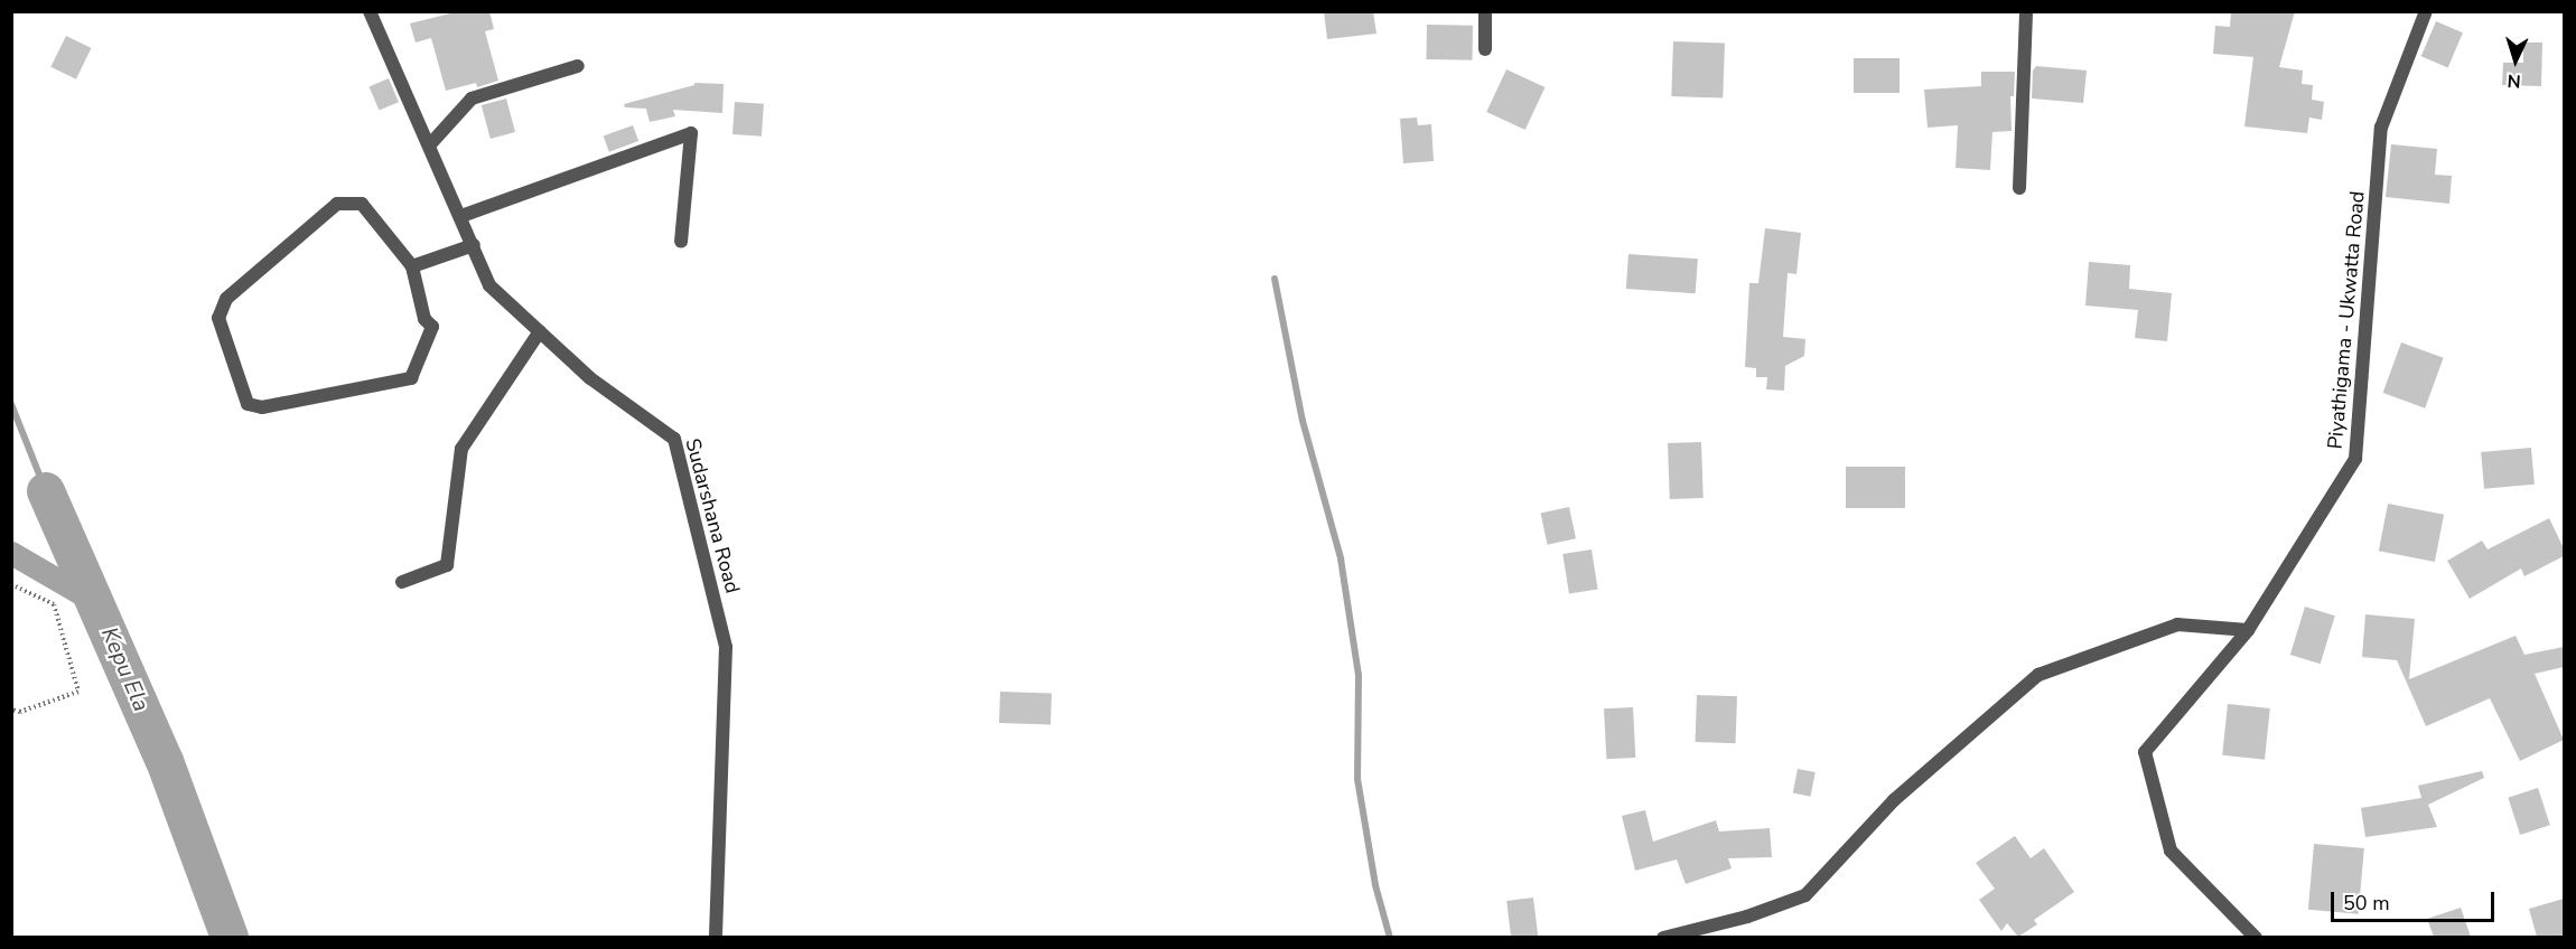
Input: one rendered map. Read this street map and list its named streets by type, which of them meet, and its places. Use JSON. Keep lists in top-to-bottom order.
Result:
{
  "streets": {
    "street": ["Piyathigama - Ukwatta Road", "Sudarshana Road"]
  },
  "water": ["Kepu Ela"],
  "scale_bar": "50 m",
  "north": "bottom"
}
